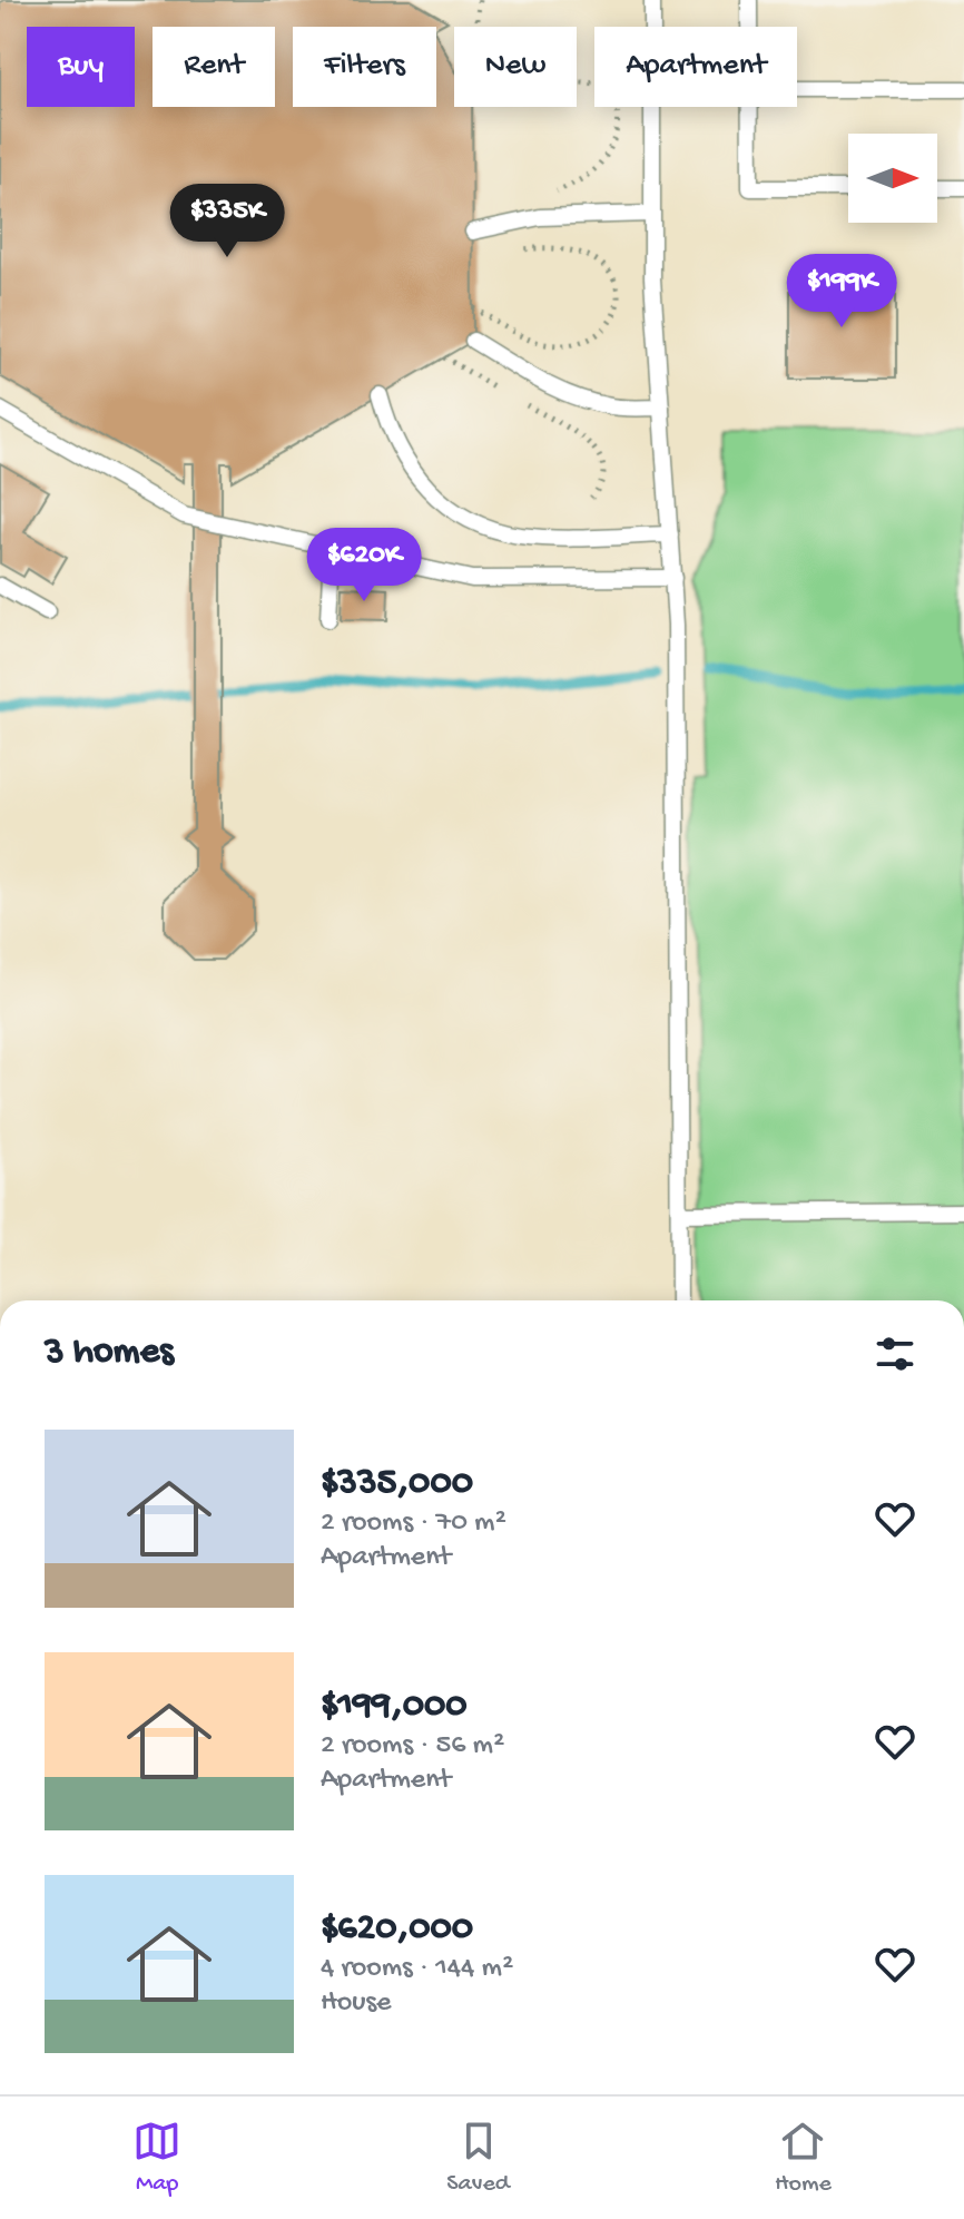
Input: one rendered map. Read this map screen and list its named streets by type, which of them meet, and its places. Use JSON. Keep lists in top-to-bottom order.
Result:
{
  "north": "right",
  "page": {
    "chip": [
      "Buy",
      "Rent",
      "Filters",
      "New",
      "Apartment"
    ],
    "price": ["$335K", "$199K", "$620K"],
    "heading": "3 homes",
    "list": [
      {
        "name": "$335,000",
        "note": "2 rooms · 70 m² · Apartment"
      },
      {
        "name": "$199,000",
        "note": "2 rooms · 56 m² · Apartment"
      },
      {
        "name": "$620,000",
        "note": "4 rooms · 144 m² · House"
      }
    ],
    "tabs": ["Map", "Saved", "Home"]
  }
}
